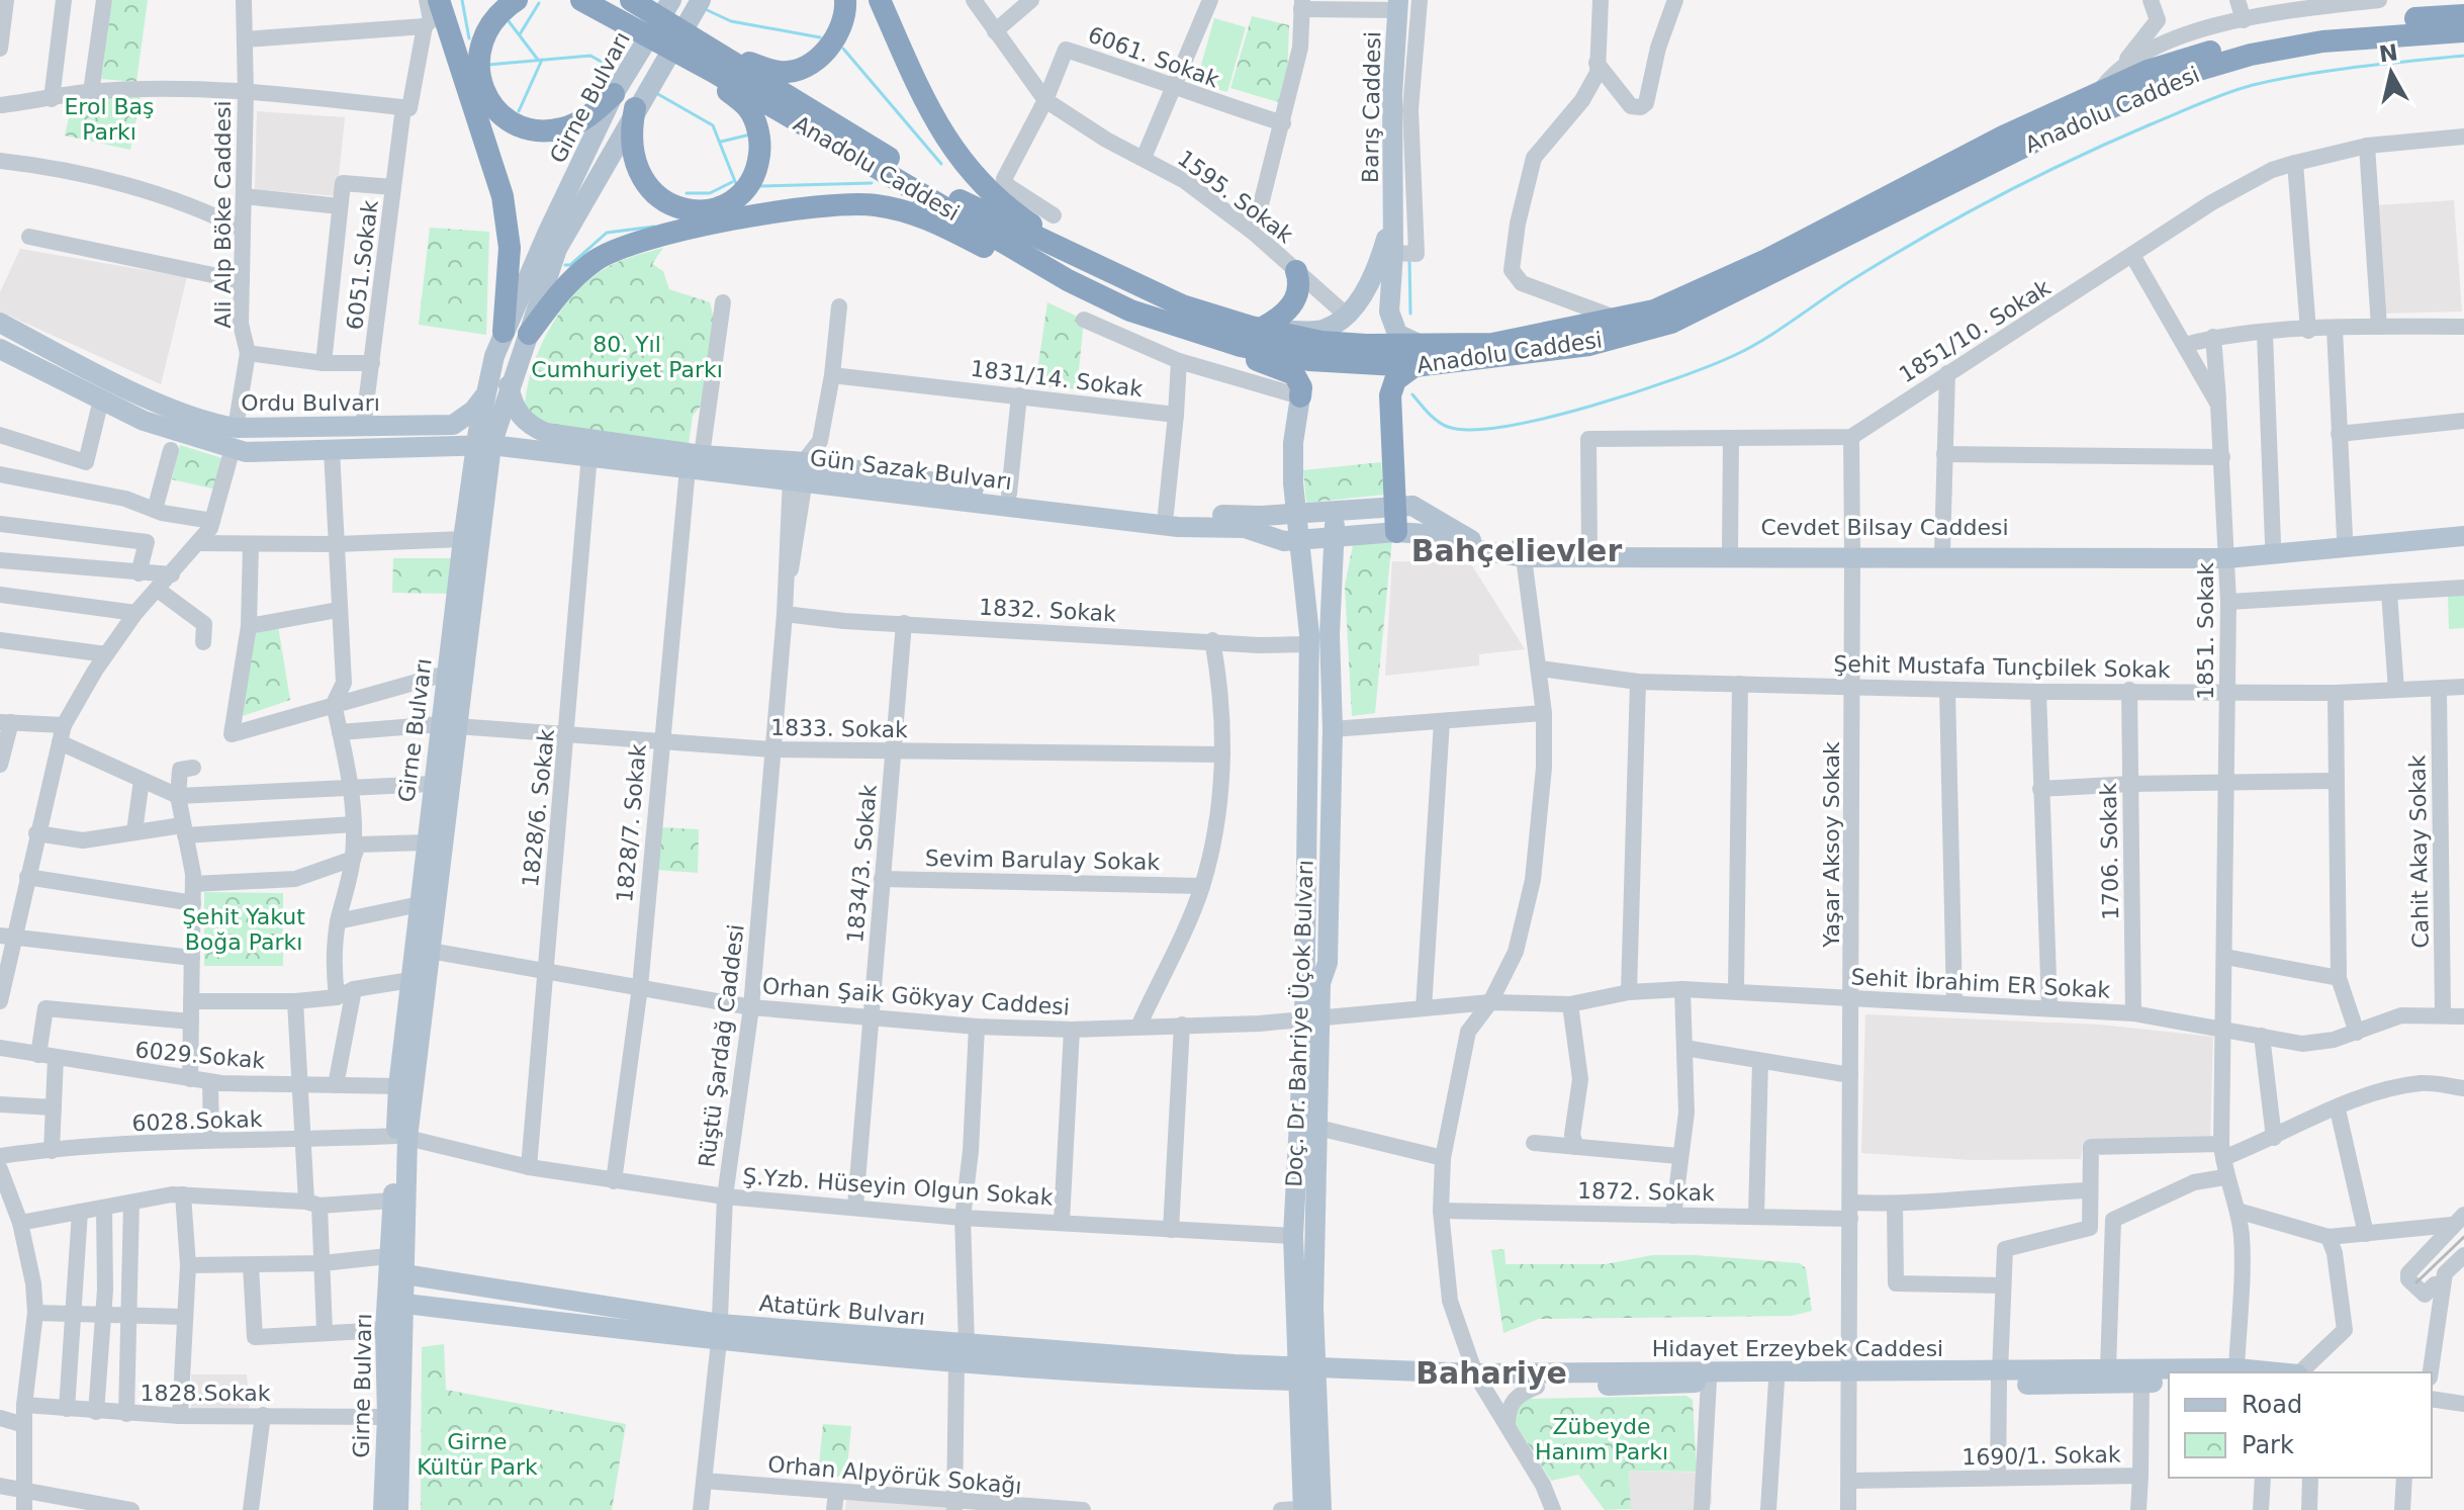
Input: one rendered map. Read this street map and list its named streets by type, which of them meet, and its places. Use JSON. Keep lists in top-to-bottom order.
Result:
{
  "streets": {
    "highway": ["Anadolu Caddesi"],
    "main road": [
      "Girne Bulvarı",
      "Barış Caddesi",
      "Ordu Bulvarı",
      "Gün Sazak Bulvarı",
      "Cevdet Bilsay Caddesi",
      "Doç. Dr. Bahriye Üçok Bulvarı",
      "Atatürk Bulvarı",
      "Hidayet Erzeybek Caddesi"
    ],
    "street": [
      "6061. Sokak",
      "1595. Sokak",
      "Ali Alp Böke Caddesi",
      "6051.Sokak",
      "1851/10. Sokak",
      "1831/14. Sokak",
      "1832. Sokak",
      "1851. Sokak",
      "Şehit Mustafa Tunçbilek Sokak",
      "1833. Sokak",
      "1828/6. Sokak",
      "1828/7. Sokak",
      "Yaşar Aksoy Sokak",
      "1706. Sokak",
      "Cahit Akay Sokak",
      "Sevim Barulay Sokak",
      "1834/3. Sokak",
      "Sehit İbrahim ER Sokak",
      "Orhan Şaik Gökyay Caddesi",
      "Rüştü Şardağ Caddesi",
      "6029.Sokak",
      "6028.Sokak",
      "Ş.Yzb. Hüseyin Olgun Sokak",
      "1872. Sokak",
      "1828.Sokak",
      "1690/1. Sokak",
      "Orhan Alpyörük Sokağı"
    ]
  },
  "crossings": [
    ["6061. Sokak", "1595. Sokak"],
    ["Girne Bulvarı", "Ordu Bulvarı"],
    ["Girne Bulvarı", "Gün Sazak Bulvarı"],
    ["Girne Bulvarı", "1833. Sokak"],
    ["Girne Bulvarı", "Orhan Şaik Gökyay Caddesi"],
    ["Girne Bulvarı", "6029.Sokak"],
    ["Girne Bulvarı", "6028.Sokak"],
    ["Girne Bulvarı", "Ş.Yzb. Hüseyin Olgun Sokak"],
    ["Girne Bulvarı", "Atatürk Bulvarı"],
    ["Girne Bulvarı", "1828.Sokak"],
    ["Barış Caddesi", "Anadolu Caddesi"],
    ["Barış Caddesi", "1595. Sokak"],
    ["Ali Alp Böke Caddesi", "Ordu Bulvarı"],
    ["6051.Sokak", "Ordu Bulvarı"],
    ["1851/10. Sokak", "1851. Sokak"],
    ["1851/10. Sokak", "Yaşar Aksoy Sokak"],
    ["Ordu Bulvarı", "Gün Sazak Bulvarı"],
    ["Gün Sazak Bulvarı", "Cevdet Bilsay Caddesi"],
    ["Gün Sazak Bulvarı", "1828/6. Sokak"],
    ["Gün Sazak Bulvarı", "1828/7. Sokak"],
    ["Gün Sazak Bulvarı", "Doç. Dr. Bahriye Üçok Bulvarı"],
    ["Gün Sazak Bulvarı", "Rüştü Şardağ Caddesi"],
    ["Cevdet Bilsay Caddesi", "1851. Sokak"],
    ["Cevdet Bilsay Caddesi", "Yaşar Aksoy Sokak"],
    ["Cevdet Bilsay Caddesi", "Doç. Dr. Bahriye Üçok Bulvarı"],
    ["1832. Sokak", "1834/3. Sokak"],
    ["1832. Sokak", "Doç. Dr. Bahriye Üçok Bulvarı"],
    ["1832. Sokak", "Rüştü Şardağ Caddesi"],
    ["1851. Sokak", "Şehit Mustafa Tunçbilek Sokak"],
    ["1851. Sokak", "Sehit İbrahim ER Sokak"],
    ["1851. Sokak", "Hidayet Erzeybek Caddesi"],
    ["Şehit Mustafa Tunçbilek Sokak", "Yaşar Aksoy Sokak"],
    ["Şehit Mustafa Tunçbilek Sokak", "1706. Sokak"],
    ["Şehit Mustafa Tunçbilek Sokak", "Cahit Akay Sokak"],
    ["1833. Sokak", "1828/6. Sokak"],
    ["1833. Sokak", "1828/7. Sokak"],
    ["1833. Sokak", "1834/3. Sokak"],
    ["1833. Sokak", "Rüştü Şardağ Caddesi"],
    ["1828/6. Sokak", "Orhan Şaik Gökyay Caddesi"],
    ["1828/6. Sokak", "Ş.Yzb. Hüseyin Olgun Sokak"],
    ["1828/7. Sokak", "Orhan Şaik Gökyay Caddesi"],
    ["1828/7. Sokak", "Ş.Yzb. Hüseyin Olgun Sokak"],
    ["Yaşar Aksoy Sokak", "Sehit İbrahim ER Sokak"],
    ["Yaşar Aksoy Sokak", "1872. Sokak"],
    ["Yaşar Aksoy Sokak", "Hidayet Erzeybek Caddesi"],
    ["Yaşar Aksoy Sokak", "1690/1. Sokak"],
    ["1706. Sokak", "Sehit İbrahim ER Sokak"],
    ["Cahit Akay Sokak", "Sehit İbrahim ER Sokak"],
    ["Sevim Barulay Sokak", "1834/3. Sokak"],
    ["1834/3. Sokak", "Orhan Şaik Gökyay Caddesi"],
    ["1834/3. Sokak", "Ş.Yzb. Hüseyin Olgun Sokak"],
    ["Sehit İbrahim ER Sokak", "Orhan Şaik Gökyay Caddesi"],
    ["Orhan Şaik Gökyay Caddesi", "Doç. Dr. Bahriye Üçok Bulvarı"],
    ["Orhan Şaik Gökyay Caddesi", "Rüştü Şardağ Caddesi"],
    ["Doç. Dr. Bahriye Üçok Bulvarı", "Ş.Yzb. Hüseyin Olgun Sokak"],
    ["Doç. Dr. Bahriye Üçok Bulvarı", "Atatürk Bulvarı"],
    ["Doç. Dr. Bahriye Üçok Bulvarı", "Hidayet Erzeybek Caddesi"],
    ["Rüştü Şardağ Caddesi", "Ş.Yzb. Hüseyin Olgun Sokak"],
    ["Rüştü Şardağ Caddesi", "Atatürk Bulvarı"],
    ["Rüştü Şardağ Caddesi", "Orhan Alpyörük Sokağı"],
    ["6028.Sokak", "Ş.Yzb. Hüseyin Olgun Sokak"],
    ["Atatürk Bulvarı", "Hidayet Erzeybek Caddesi"],
    ["Hidayet Erzeybek Caddesi", "1690/1. Sokak"]
  ],
  "districts": ["Bahçelievler", "Bahariye"],
  "parks": [
    "Erol Baş Parkı",
    "80. Yıl Cumhuriyet Parkı",
    "Şehit Yakut Boğa Parkı",
    "Zübeyde Hanım Parkı",
    "Girne Kültür Park"
  ],
  "legend": ["Road", "Park"],
  "north": "top"
}
